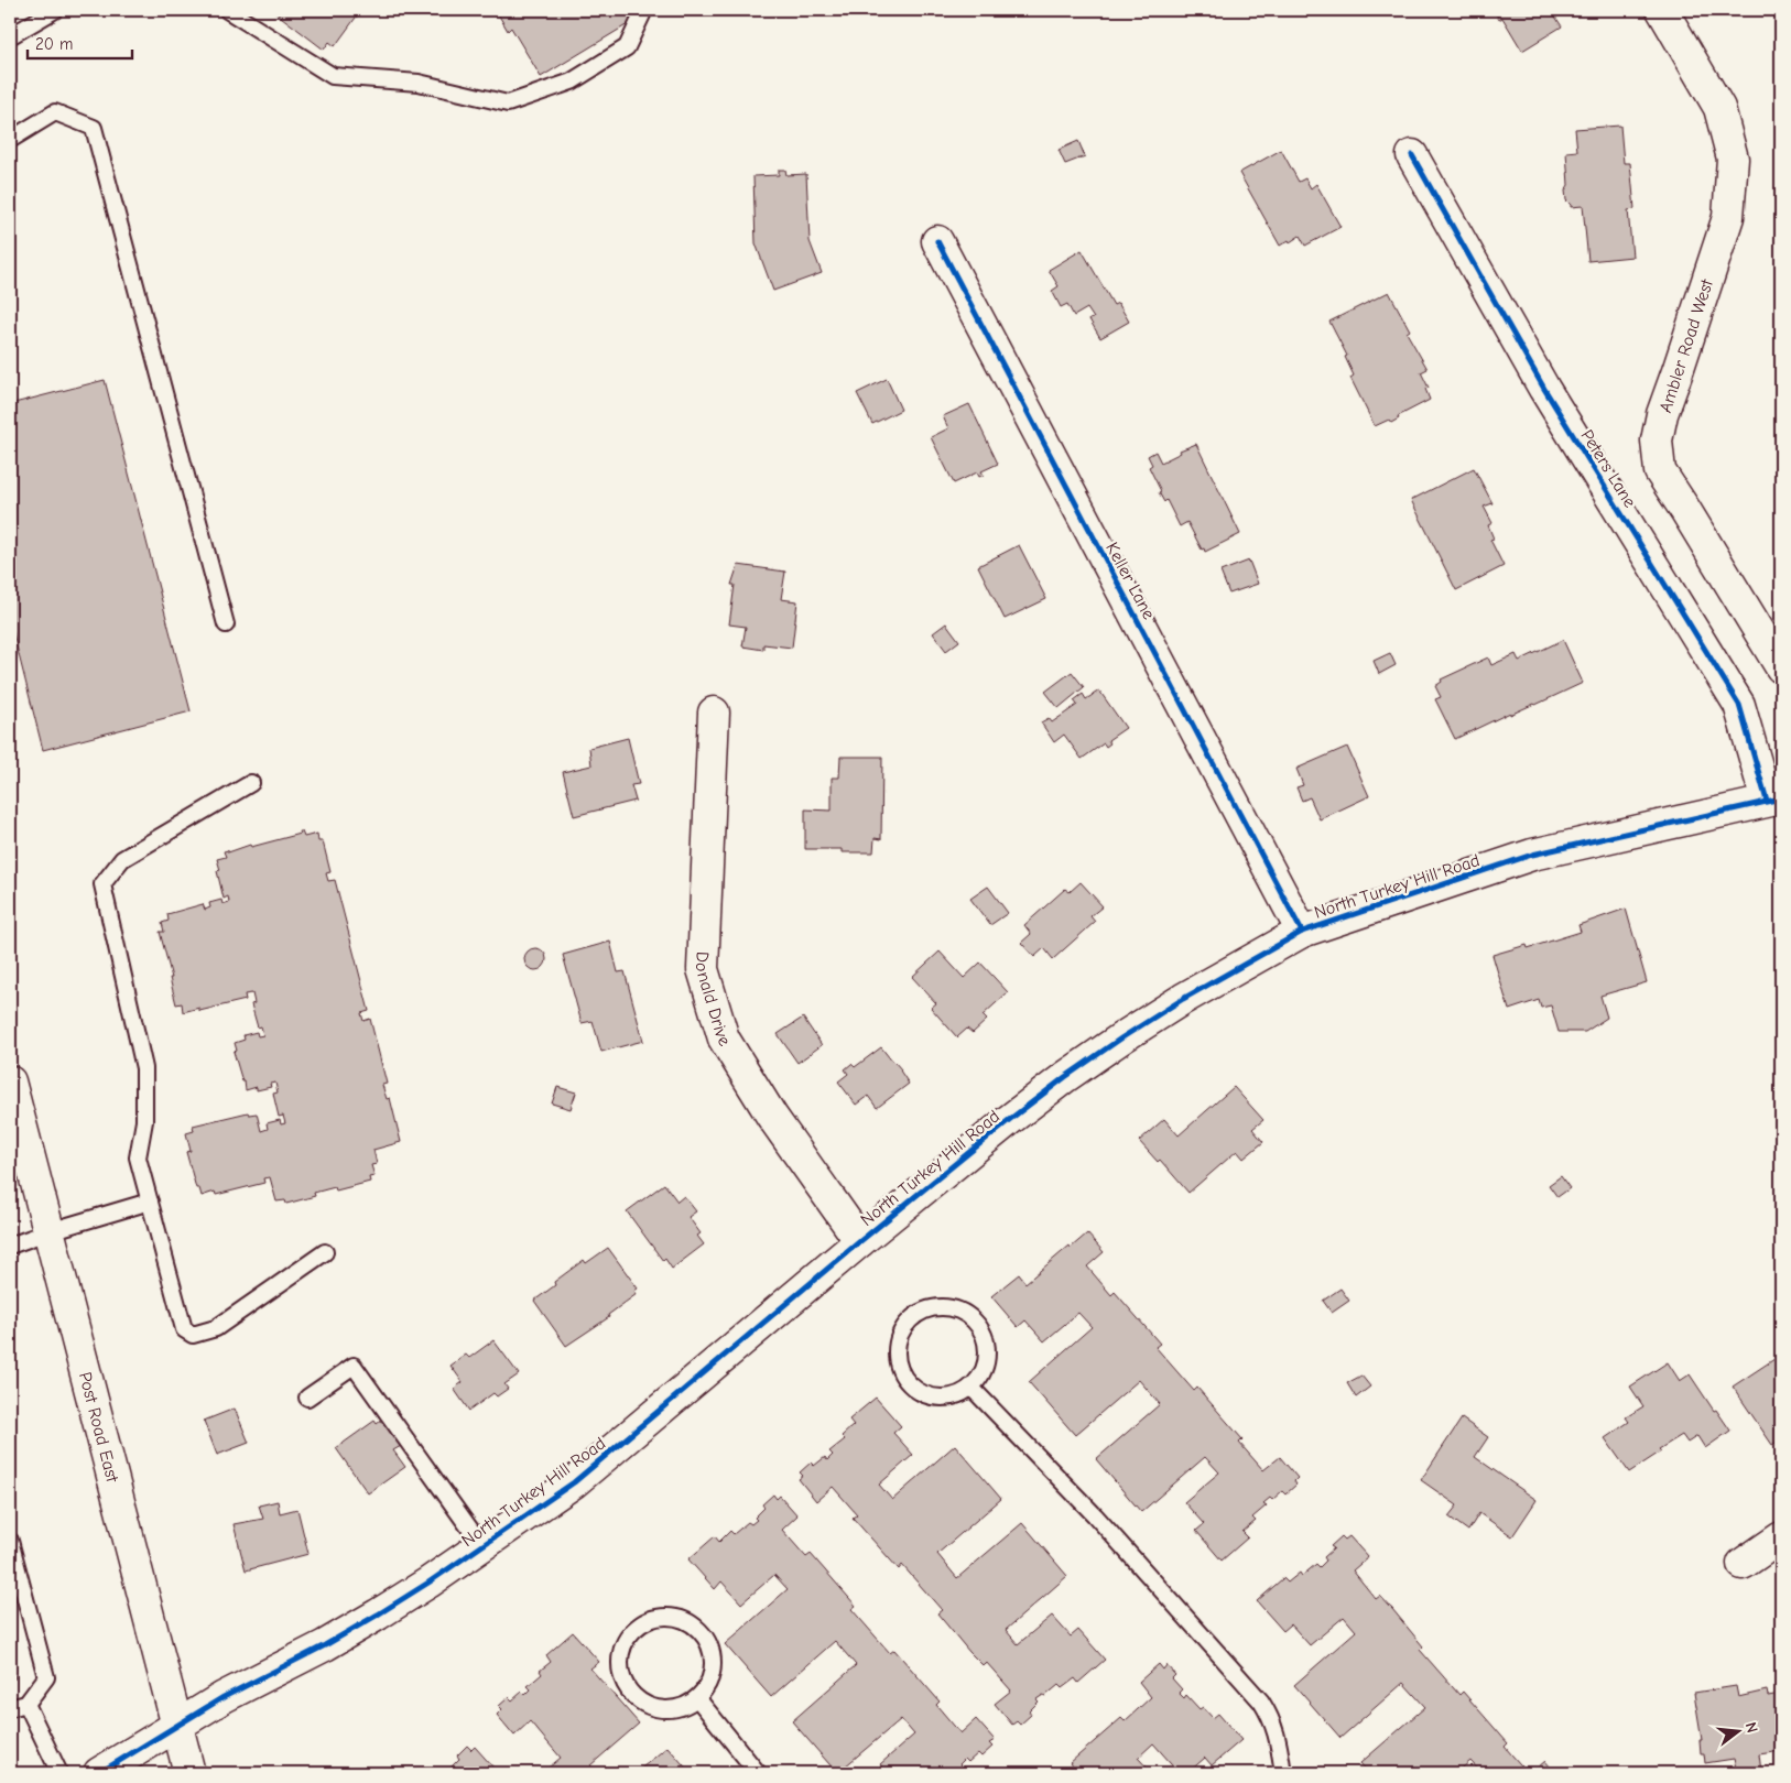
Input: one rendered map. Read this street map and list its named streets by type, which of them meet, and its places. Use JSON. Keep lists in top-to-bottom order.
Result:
{
  "streets": {
    "street": [
      "Ambler Road West",
      "Peters Lane",
      "Keller Lane",
      "North Turkey Hill Road",
      "Donald Drive",
      "Post Road East"
    ]
  },
  "crossings": [
    ["Peters Lane", "North Turkey Hill Road"],
    ["Keller Lane", "North Turkey Hill Road"],
    ["North Turkey Hill Road", "Donald Drive"],
    ["North Turkey Hill Road", "Post Road East"]
  ],
  "scale_bar": "20 m",
  "north": "right"
}
